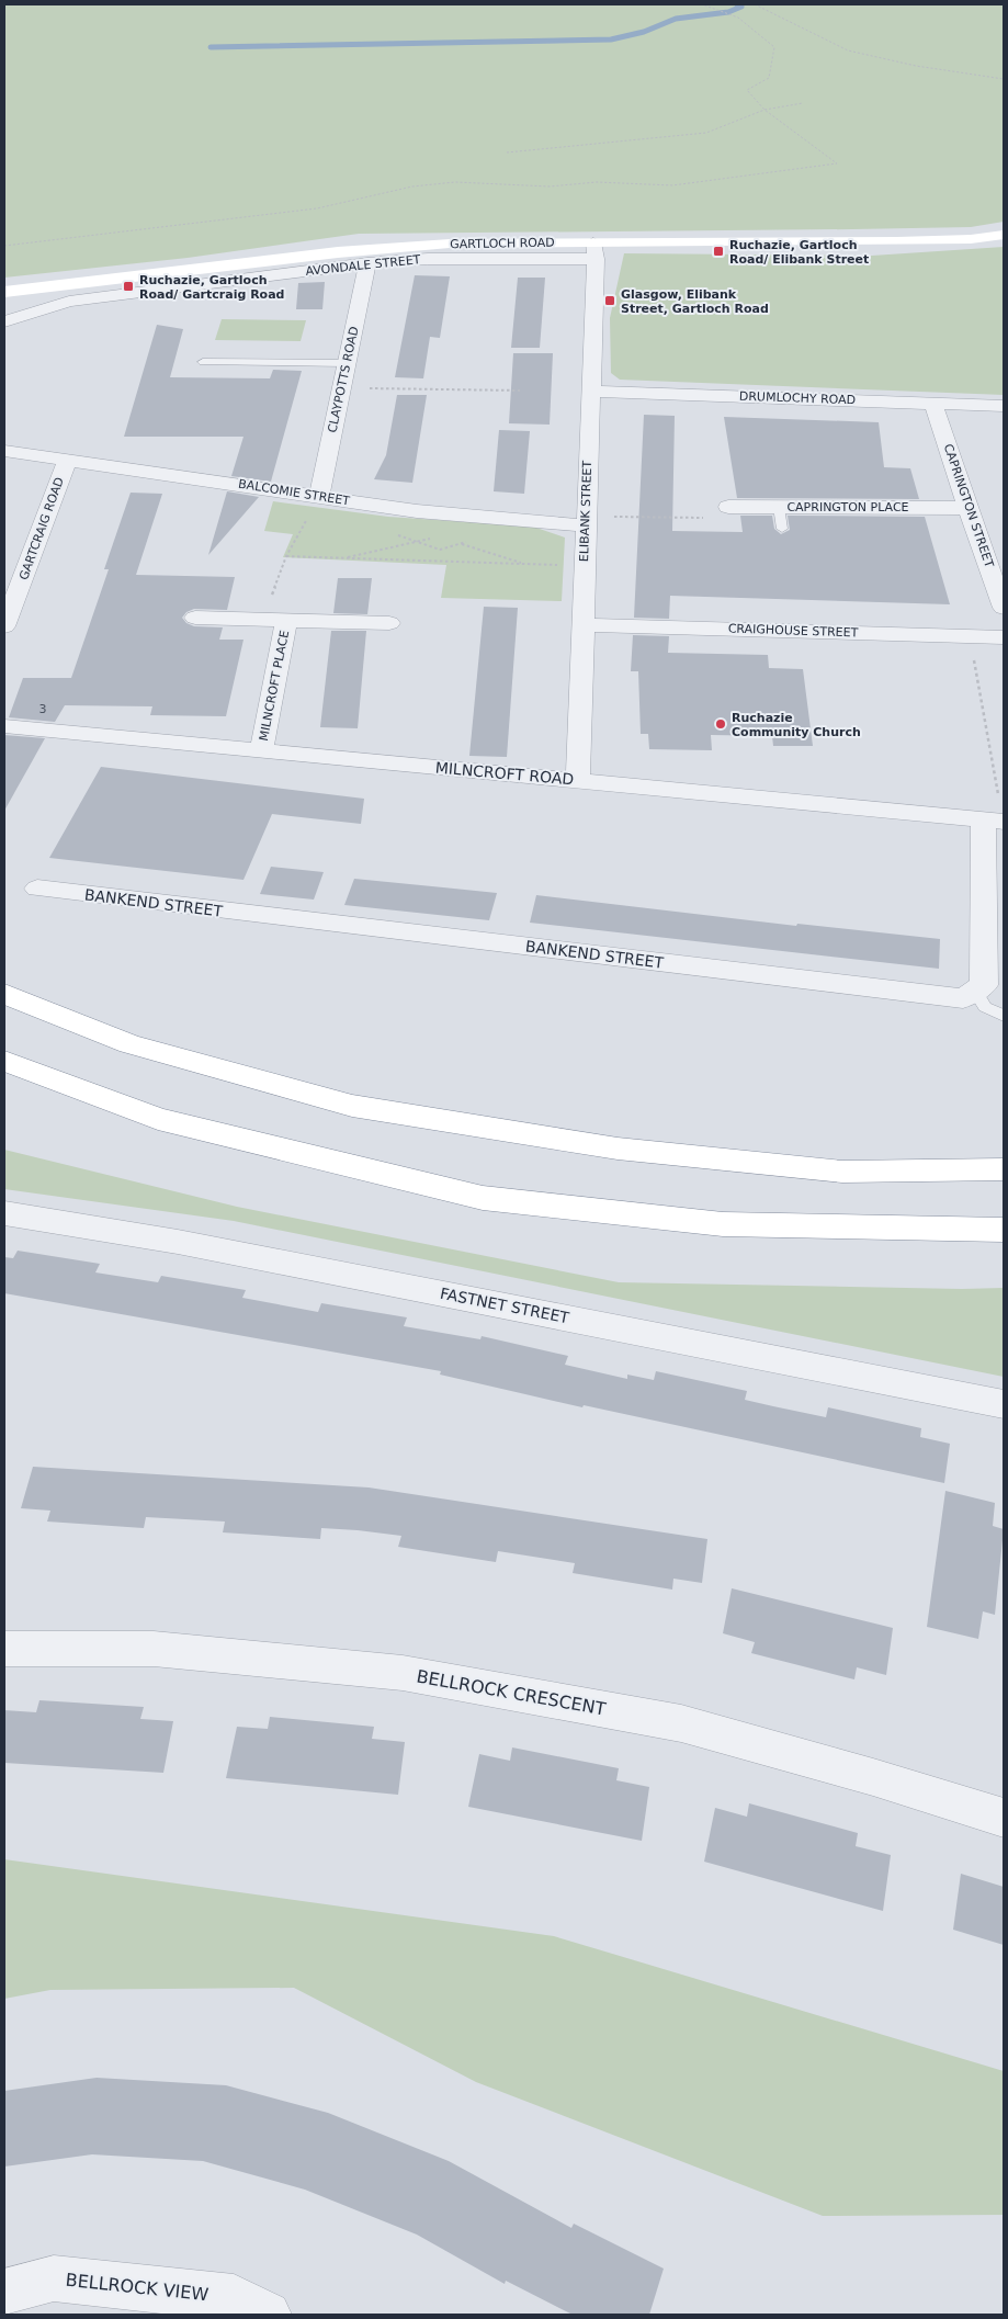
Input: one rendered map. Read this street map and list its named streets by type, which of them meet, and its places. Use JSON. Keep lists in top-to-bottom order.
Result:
{
  "streets": {
    "main road": ["GARTLOCH ROAD"],
    "street": [
      "AVONDALE STREET",
      "CLAYPOTTS ROAD",
      "DRUMLOCHY ROAD",
      "BALCOMIE STREET",
      "CAPRINGTON STREET",
      "CAPRINGTON PLACE",
      "ELIBANK STREET",
      "GARTCRAIG ROAD",
      "CRAIGHOUSE STREET",
      "MILNCROFT PLACE",
      "MILNCROFT ROAD",
      "BANKEND STREET",
      "FASTNET STREET",
      "BELLROCK CRESCENT",
      "BELLROCK VIEW"
    ]
  },
  "crossings": [
    ["GARTLOCH ROAD", "AVONDALE STREET"],
    ["GARTLOCH ROAD", "ELIBANK STREET"],
    ["AVONDALE STREET", "CLAYPOTTS ROAD"],
    ["AVONDALE STREET", "ELIBANK STREET"],
    ["CLAYPOTTS ROAD", "BALCOMIE STREET"],
    ["DRUMLOCHY ROAD", "CAPRINGTON STREET"],
    ["DRUMLOCHY ROAD", "ELIBANK STREET"],
    ["BALCOMIE STREET", "ELIBANK STREET"],
    ["BALCOMIE STREET", "GARTCRAIG ROAD"],
    ["CAPRINGTON STREET", "CAPRINGTON PLACE"],
    ["ELIBANK STREET", "CRAIGHOUSE STREET"],
    ["ELIBANK STREET", "MILNCROFT ROAD"],
    ["MILNCROFT PLACE", "MILNCROFT ROAD"]
  ],
  "places": {
    "transit": ["Ruchazie, Gartloch Road/ Elibank Street", "Ruchazie, Gartloch Road/ Gartcraig Road", "Glasgow, Elibank Street, Gartloch Road"],
    "other": ["Ruchazie Community Church"]
  },
  "house_numbers": ["3"]
}
